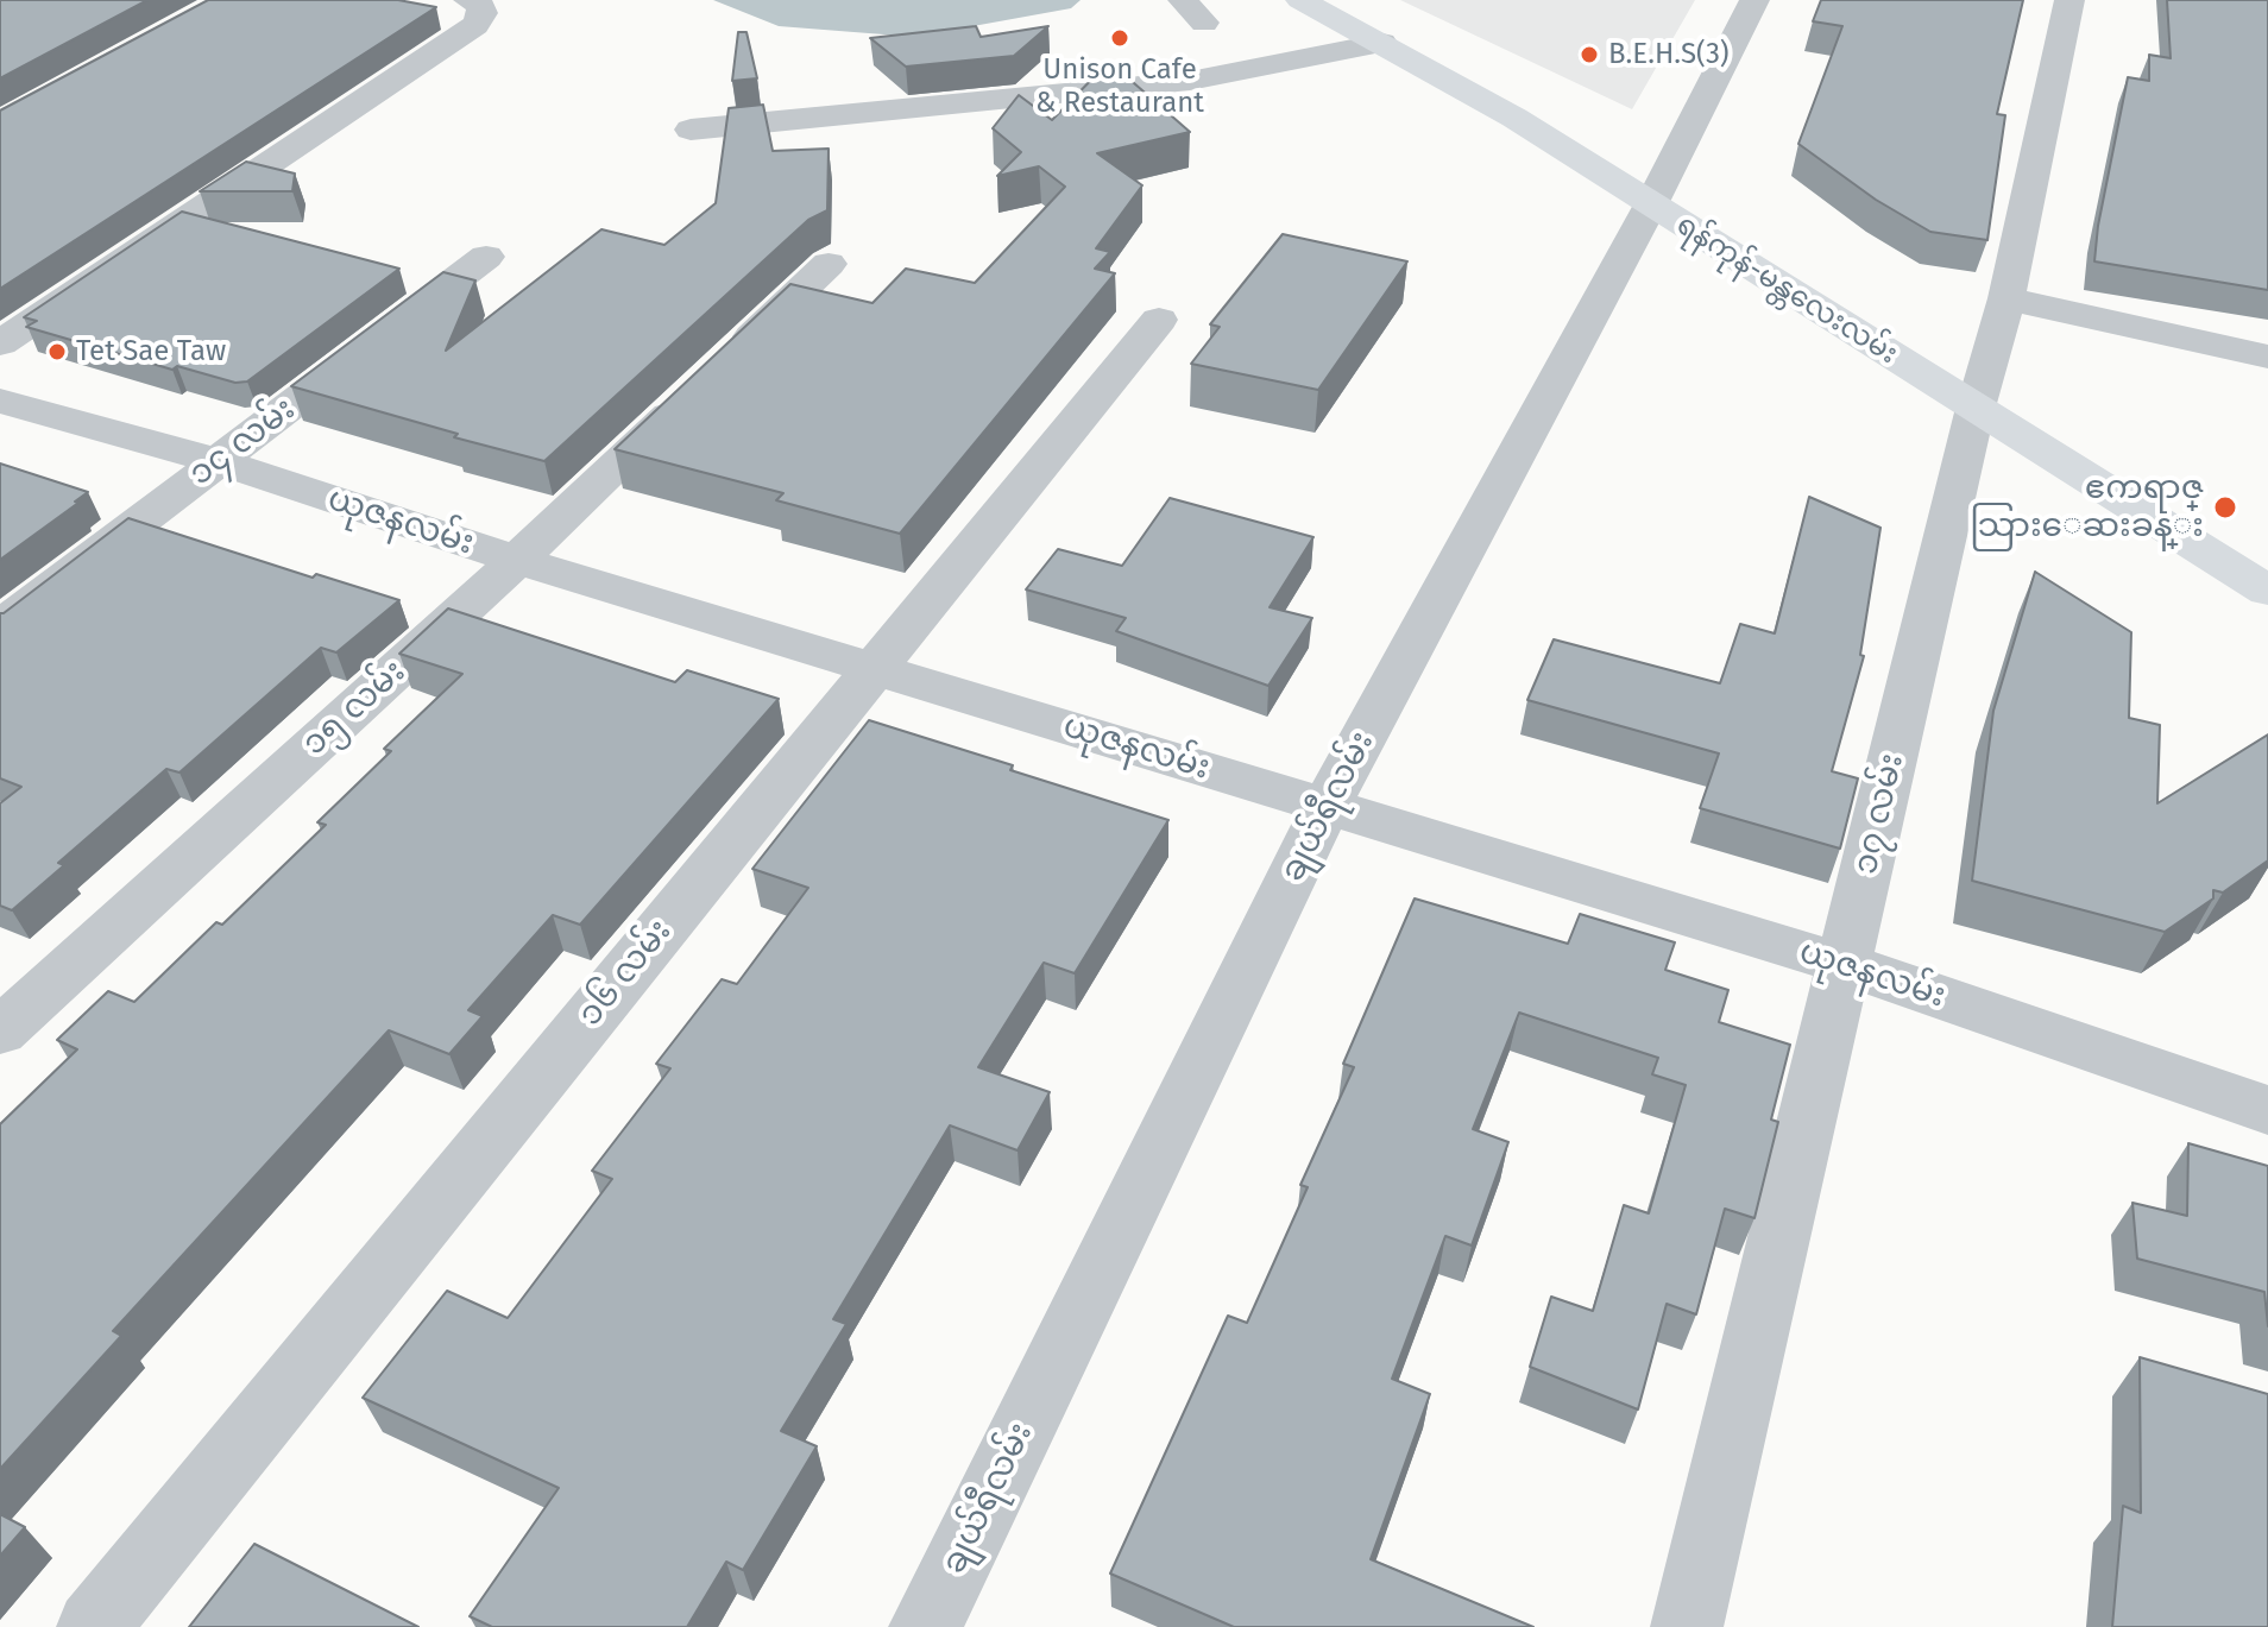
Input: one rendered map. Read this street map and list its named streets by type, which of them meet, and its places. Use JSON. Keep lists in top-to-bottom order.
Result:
{
  "streets": {
    "main road": ["ရန်ကုန်-မန္တလေးလမ်း"],
    "street": [
      "၁၄ လမ်း",
      "ယုဇနလမ်း",
      "၁၅ လမ်း",
      "ချယ်ရီလမ်း",
      "၁၇ လမ်း",
      "၁၆ လမ်း"
    ]
  },
  "crossings": [
    ["ရန်ကုန်-မန္တလေးလမ်း", "ချယ်ရီလမ်း"],
    ["ရန်ကုန်-မန္တလေးလမ်း", "၁၇ လမ်း"],
    ["၁၄ လမ်း", "ယုဇနလမ်း"],
    ["ယုဇနလမ်း", "၁၅ လမ်း"],
    ["ယုဇနလမ်း", "ချယ်ရီလမ်း"],
    ["ယုဇနလမ်း", "၁၇ လမ်း"],
    ["ယုဇနလမ်း", "၁၆ လမ်း"]
  ],
  "places": [
    "Unison Cafe & Restaurant",
    "B.E.H.S(3)",
    "Tet Sae Taw",
    "ဧကရာဇ္ သြားေဆးခန္း"
  ]
}
